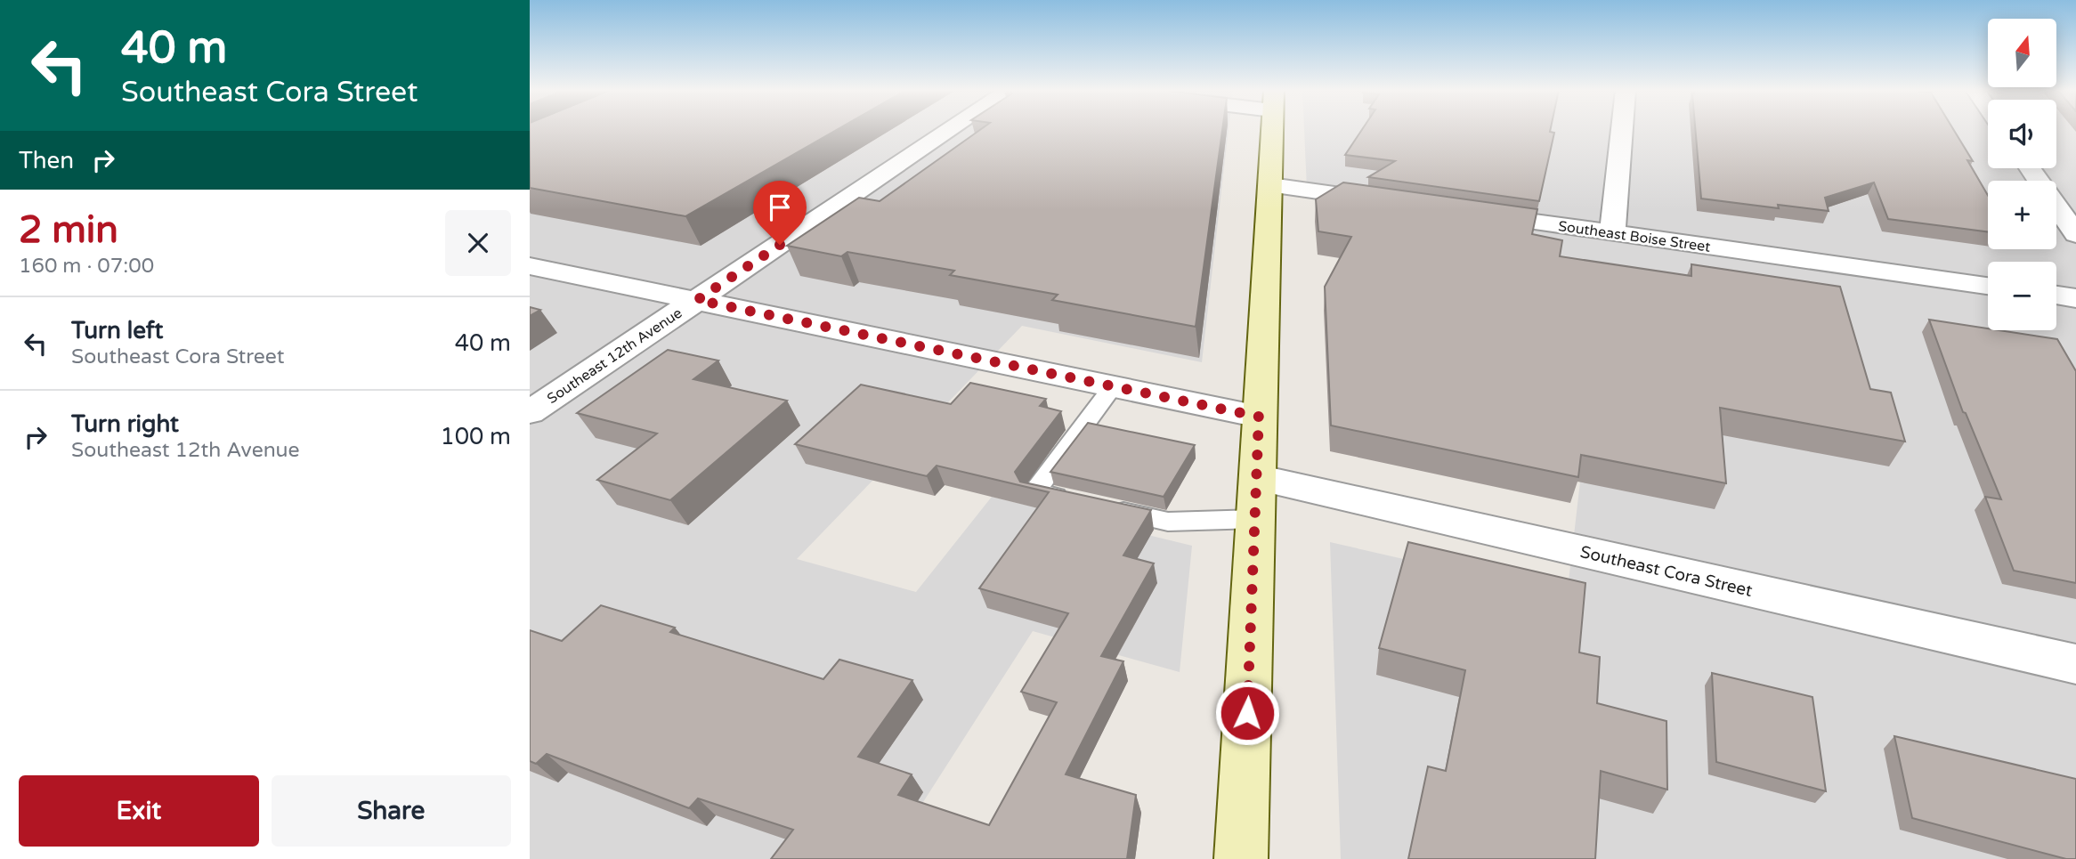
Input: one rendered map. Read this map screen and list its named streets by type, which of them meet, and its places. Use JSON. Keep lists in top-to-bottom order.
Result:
{
  "streets": {
    "street": ["Southeast Boise Street", "Southeast 12th Avenue", "Southeast Cora Street"]
  },
  "north": "top",
  "page": {
    "turn": ["40 m", "Southeast Cora Street"],
    "map_buttons": ["+", "−"],
    "then": "Then",
    "heading": ["2 min", "160 m · 07:00"],
    "list": [
      {
        "name": "Turn left",
        "note": "Southeast Cora Street",
        "value": "40 m"
      },
      {
        "name": "Turn right",
        "note": "Southeast 12th Avenue",
        "value": "100 m"
      }
    ],
    "buttons": ["Exit", "Share"]
  }
}
